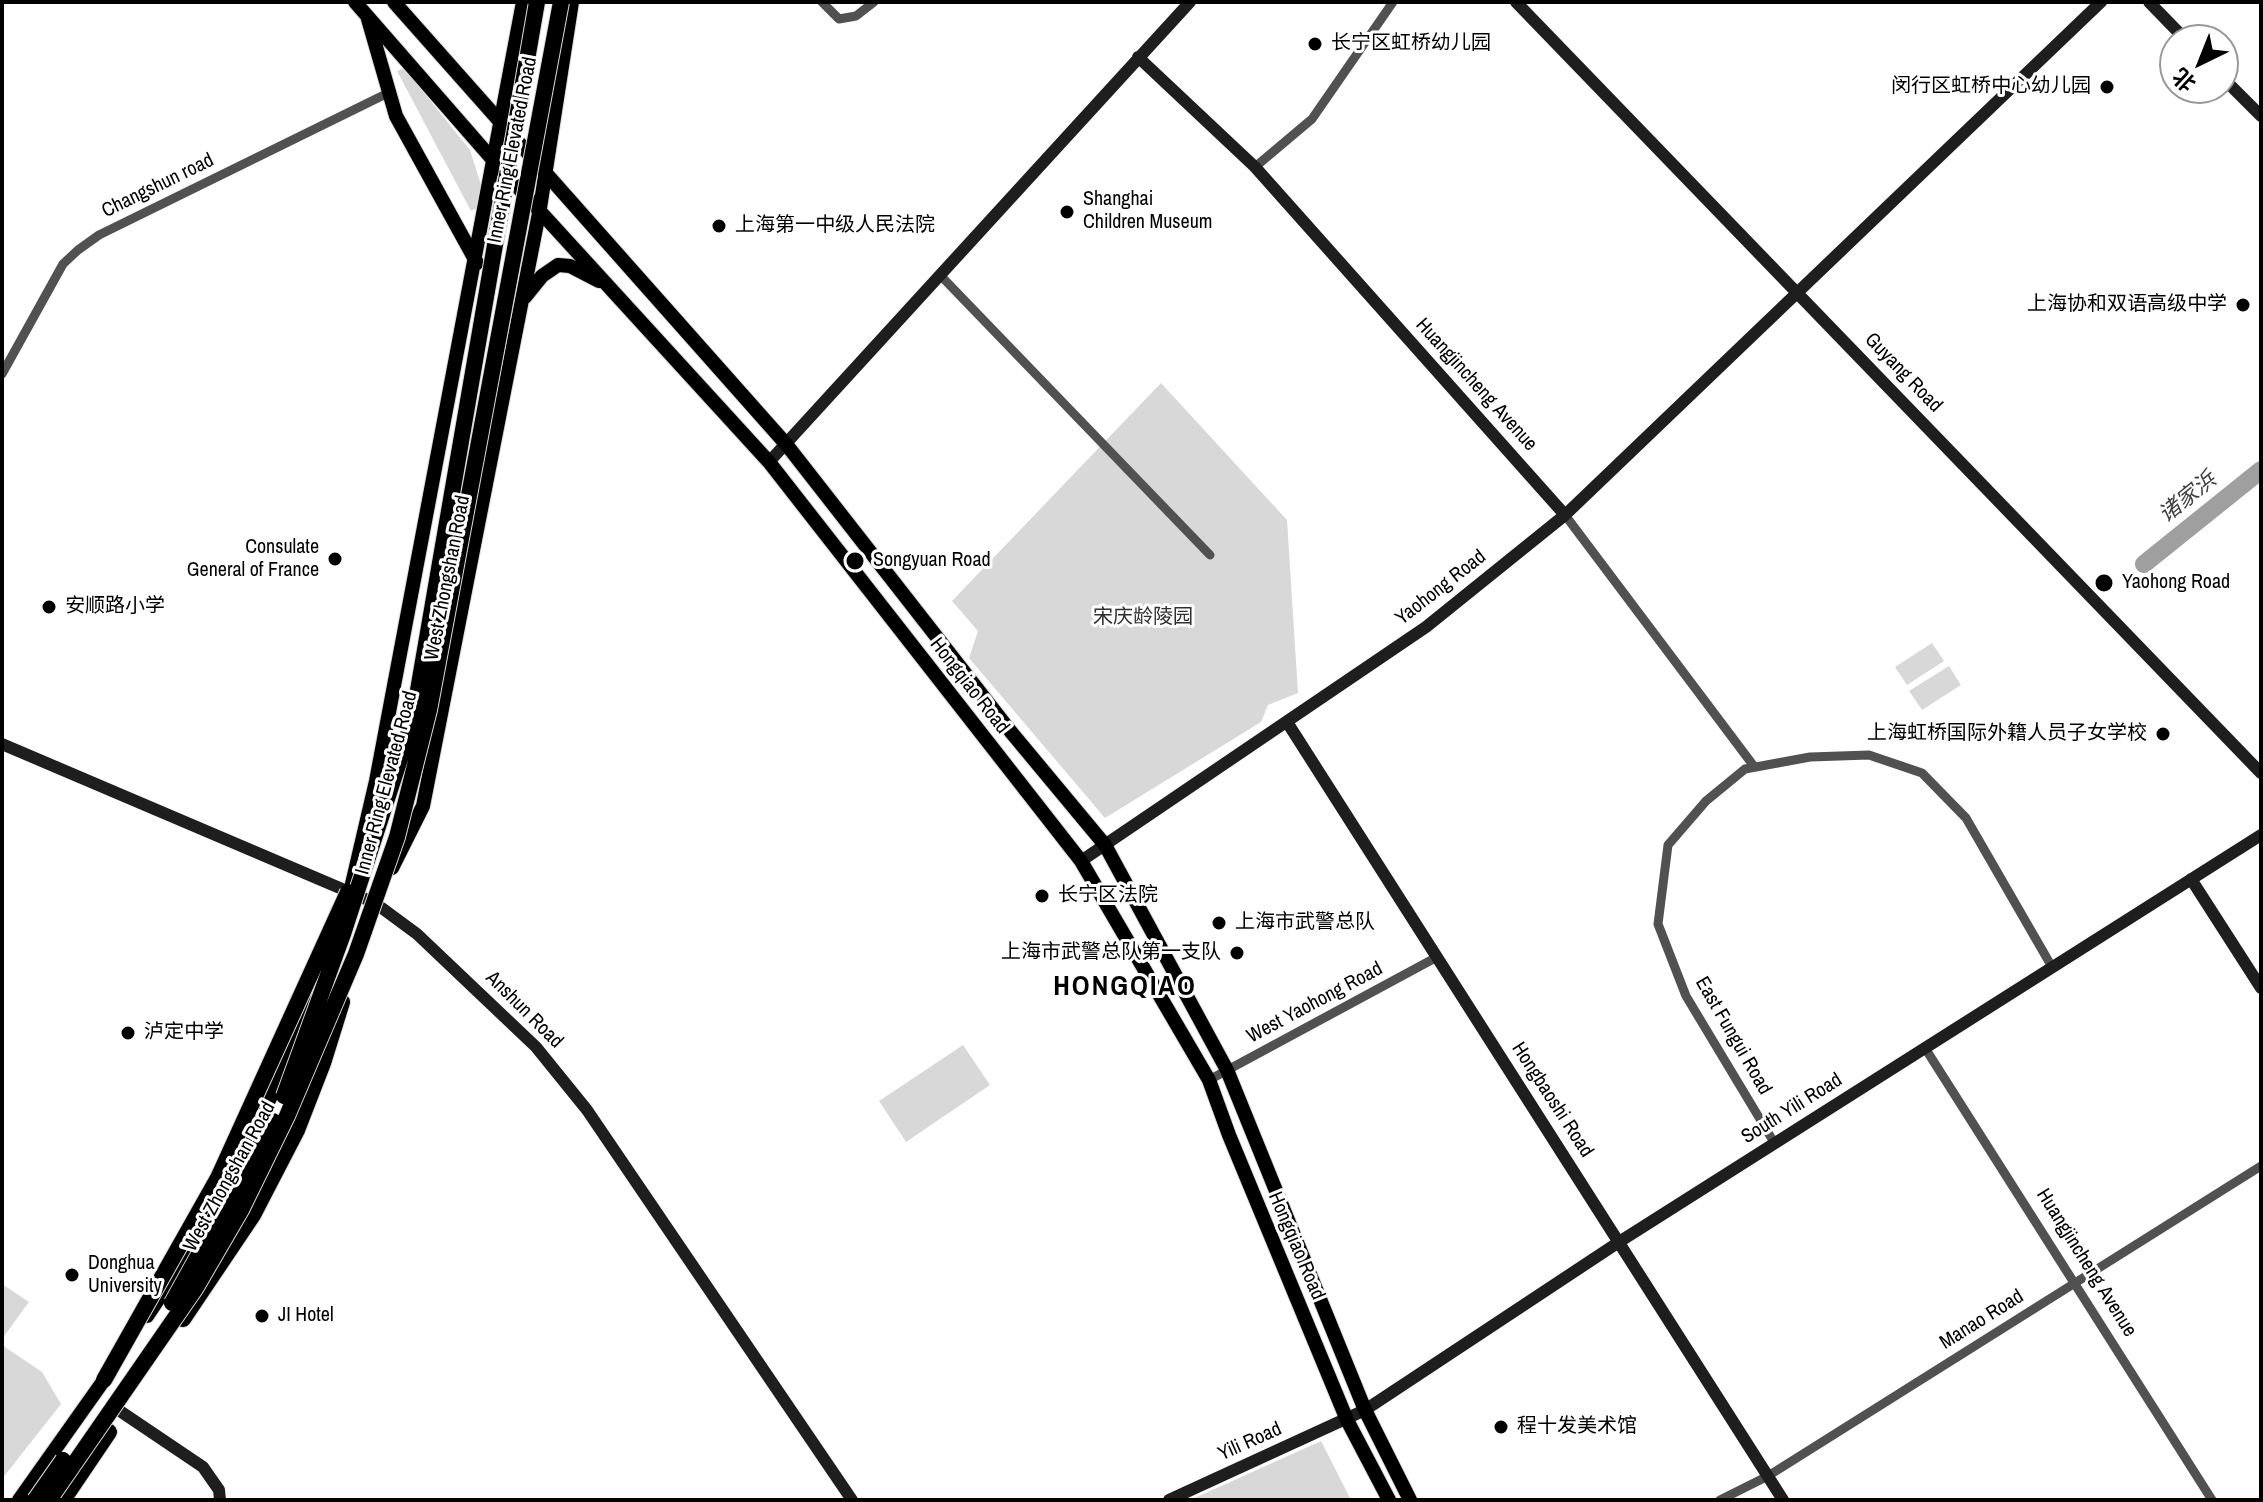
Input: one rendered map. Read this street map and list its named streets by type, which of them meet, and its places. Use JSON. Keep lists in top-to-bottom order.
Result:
{
  "streets": {
    "highway": ["Inner Ring Elevated Road"],
    "main road": ["West Zhongshan Road", "Hongqiao Road"],
    "street": [
      "Changshun road",
      "Guyang Road",
      "Huangjincheng Avenue",
      "Yaohong Road",
      "West Yaohong Road",
      "Anshun Road",
      "East Fungui Road",
      "Hongbaoshi Road",
      "South Yili Road",
      "Manao Road",
      "Yili Road"
    ]
  },
  "crossings": [
    ["Inner Ring Elevated Road", "West Zhongshan Road"],
    ["Guyang Road", "Yaohong Road"],
    ["Huangjincheng Avenue", "Yaohong Road"],
    ["Huangjincheng Avenue", "East Fungui Road"],
    ["Huangjincheng Avenue", "South Yili Road"],
    ["Huangjincheng Avenue", "Manao Road"],
    ["West Zhongshan Road", "Hongqiao Road"],
    ["West Zhongshan Road", "Anshun Road"],
    ["Yaohong Road", "Hongqiao Road"],
    ["Yaohong Road", "Hongbaoshi Road"],
    ["Hongqiao Road", "West Yaohong Road"],
    ["Hongqiao Road", "South Yili Road"],
    ["Hongqiao Road", "Yili Road"],
    ["West Yaohong Road", "Hongbaoshi Road"],
    ["East Fungui Road", "South Yili Road"],
    ["Hongbaoshi Road", "South Yili Road"],
    ["Hongbaoshi Road", "Manao Road"],
    ["South Yili Road", "Yili Road"]
  ],
  "districts": ["HONGQIAO"],
  "water": ["诸家浜"],
  "parks": ["宋庆龄陵园"],
  "places": [
    "长宁区虹桥幼儿园",
    "闵行区虹桥中心幼儿园",
    "Shanghai Children Museum",
    "上海第一中级人民法院",
    "上海协和双语高级中学",
    "Consulate General of France",
    "Songyuan Road",
    "Yaohong Road",
    "安顺路小学",
    "上海虹桥国际外籍人员子女学校",
    "长宁区法院",
    "上海市武警总队",
    "上海市武警总队第一支队",
    "泸定中学",
    "Donghua University",
    "JI Hotel",
    "程十发美术馆"
  ],
  "north": "bottom left"
}
